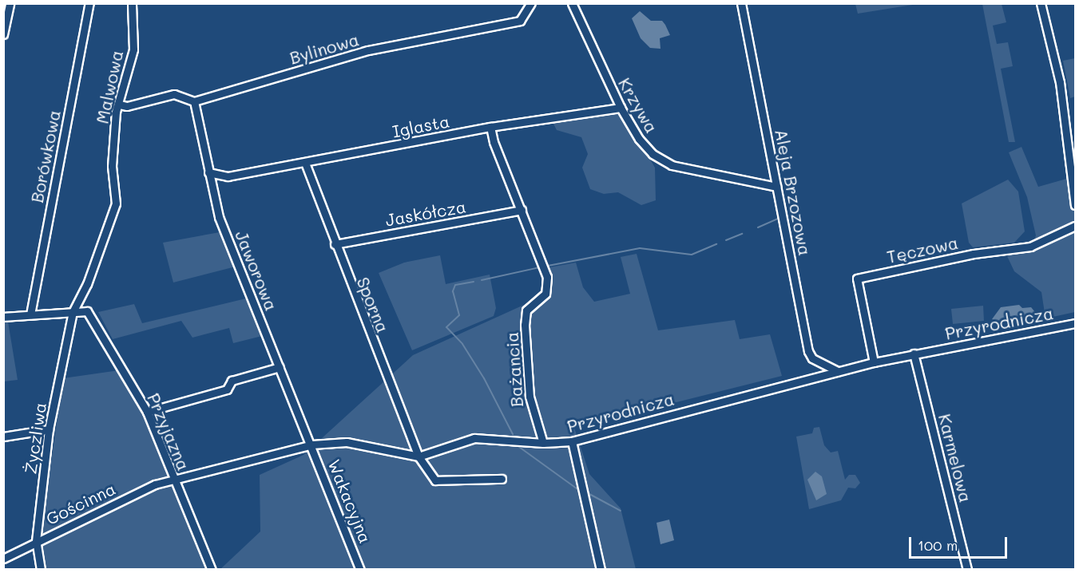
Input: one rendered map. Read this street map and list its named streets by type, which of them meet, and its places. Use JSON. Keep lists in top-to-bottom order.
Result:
{
  "streets": {
    "street": [
      "Bylinowa",
      "Malwowa",
      "Krzywa",
      "Iglasta",
      "Borówkowa",
      "Aleja Brzozowa",
      "Jaskółcza",
      "Tęczowa",
      "Jaworowa",
      "Sporna",
      "Przyrodnicza",
      "Bażancia",
      "Przyjazna",
      "Życzliwa",
      "Karmelowa",
      "Wakacyjna",
      "Gościnna"
    ]
  },
  "crossings": [
    ["Bylinowa", "Jaworowa"],
    ["Malwowa", "Przyjazna"],
    ["Malwowa", "Życzliwa"],
    ["Krzywa", "Iglasta"],
    ["Krzywa", "Aleja Brzozowa"],
    ["Iglasta", "Jaworowa"],
    ["Iglasta", "Sporna"],
    ["Aleja Brzozowa", "Przyrodnicza"],
    ["Jaskółcza", "Sporna"],
    ["Jaskółcza", "Bażancia"],
    ["Tęczowa", "Przyrodnicza"],
    ["Jaworowa", "Przyrodnicza"],
    ["Jaworowa", "Wakacyjna"],
    ["Sporna", "Przyrodnicza"],
    ["Przyrodnicza", "Bażancia"],
    ["Przyrodnicza", "Przyjazna"],
    ["Przyrodnicza", "Karmelowa"],
    ["Przyrodnicza", "Wakacyjna"],
    ["Przyrodnicza", "Gościnna"],
    ["Przyjazna", "Życzliwa"],
    ["Przyjazna", "Gościnna"],
    ["Życzliwa", "Gościnna"]
  ],
  "scale_bar": "100 m"
}
